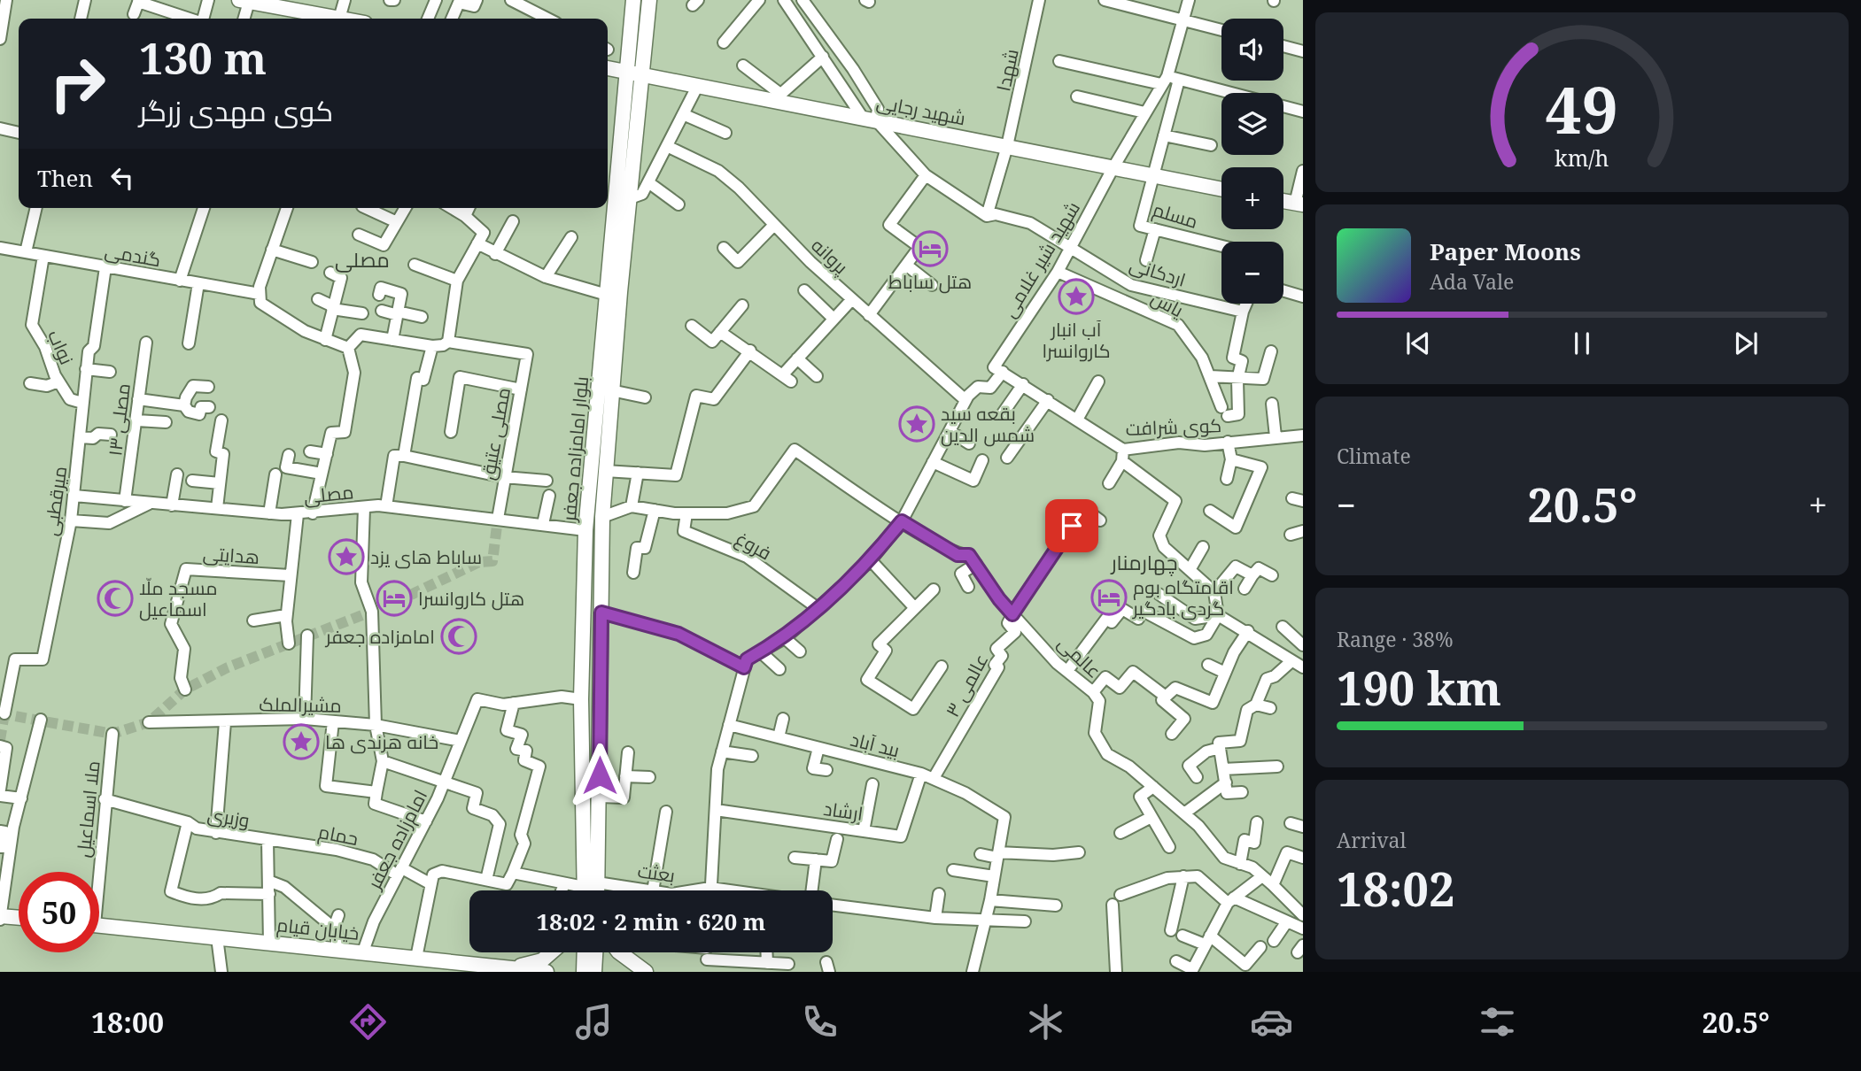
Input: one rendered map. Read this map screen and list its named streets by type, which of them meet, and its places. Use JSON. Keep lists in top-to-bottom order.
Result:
{
  "streets": {
    "main road": ["شهید رجایی", "بلوار امامزاده جعفر", "خیابان قیام"],
    "street": [
      "شهدا",
      "مسلم",
      "گندمی",
      "پروانه",
      "شهید شیر غلامی",
      "اردکانی",
      "یاس",
      "نواب",
      "مصلی ۱۳",
      "کوی شرافت",
      "مصلی عتیق",
      "مصلی",
      "میرقطبی",
      "فروغ",
      "هدایتی",
      "عالمی",
      "عالمی ۳",
      "مشیرالملک",
      "بید آباد",
      "ملا اسماعیل",
      "ارشاد",
      "وزیری",
      "حمام",
      "امام‌زاده جعفر",
      "بعثت"
    ]
  },
  "crossings": [
    ["شهدا", "شهید رجایی"],
    ["شهدا", "اردکانی"],
    ["شهید رجایی", "مسلم"],
    ["شهید رجایی", "شهید شیر غلامی"],
    ["شهید رجایی", "بلوار امامزاده جعفر"],
    ["گندمی", "نواب"],
    ["گندمی", "میرقطبی"],
    ["پروانه", "شهید شیر غلامی"],
    ["شهید شیر غلامی", "اردکانی"],
    ["شهید شیر غلامی", "یاس"],
    ["شهید شیر غلامی", "کوی شرافت"],
    ["نواب", "میرقطبی"],
    ["مصلی ۱۳", "مصلی"],
    ["مصلی عتیق", "مصلی"],
    ["بلوار امامزاده جعفر", "مصلی"],
    ["بلوار امامزاده جعفر", "بعثت"],
    ["مصلی", "میرقطبی"],
    ["عالمی", "عالمی ۳"],
    ["عالمی ۳", "بید آباد"],
    ["مشیرالملک", "امام‌زاده جعفر"],
    ["بید آباد", "ارشاد"],
    ["ملا اسماعیل", "وزیری"],
    ["وزیری", "حمام"],
    ["وزیری", "خیابان قیام"],
    ["حمام", "امام‌زاده جعفر"],
    ["امام‌زاده جعفر", "خیابان قیام"]
  ],
  "districts": ["مصلی", "چهارمنار"],
  "places": {
    "hotel": ["هتل ساباط", "اقامتگاه بوم گردی بادگیر", "هتل کاروانسرا"],
    "place": [
      "آب انبار کاروانسرا",
      "بقعه سید شمس الدین",
      "ساباط های یزد",
      "خانه هرندی ها"
    ],
    "mosque": ["مسجد ملّا اسماعیل", "امامزاده جعفر"]
  },
  "page": {
    "map_buttons": ["+", "−"],
    "turn": ["130 m", "کوی مهدی زرگر"],
    "then": "Then",
    "song": ["Paper Moons", "Ada Vale"],
    "tile": [
      "Climate",
      ["Range · 38%", "190 km"],
      ["Arrival", "18:02"]
    ],
    "heat": ["−", "20.5°", "+"],
    "limit": "50",
    "trip": "18:02 · 2 min · 620 m",
    "tabs": ["18:00", "20.5°"],
    "gauge": ["49", "km/h"]
  }
}
